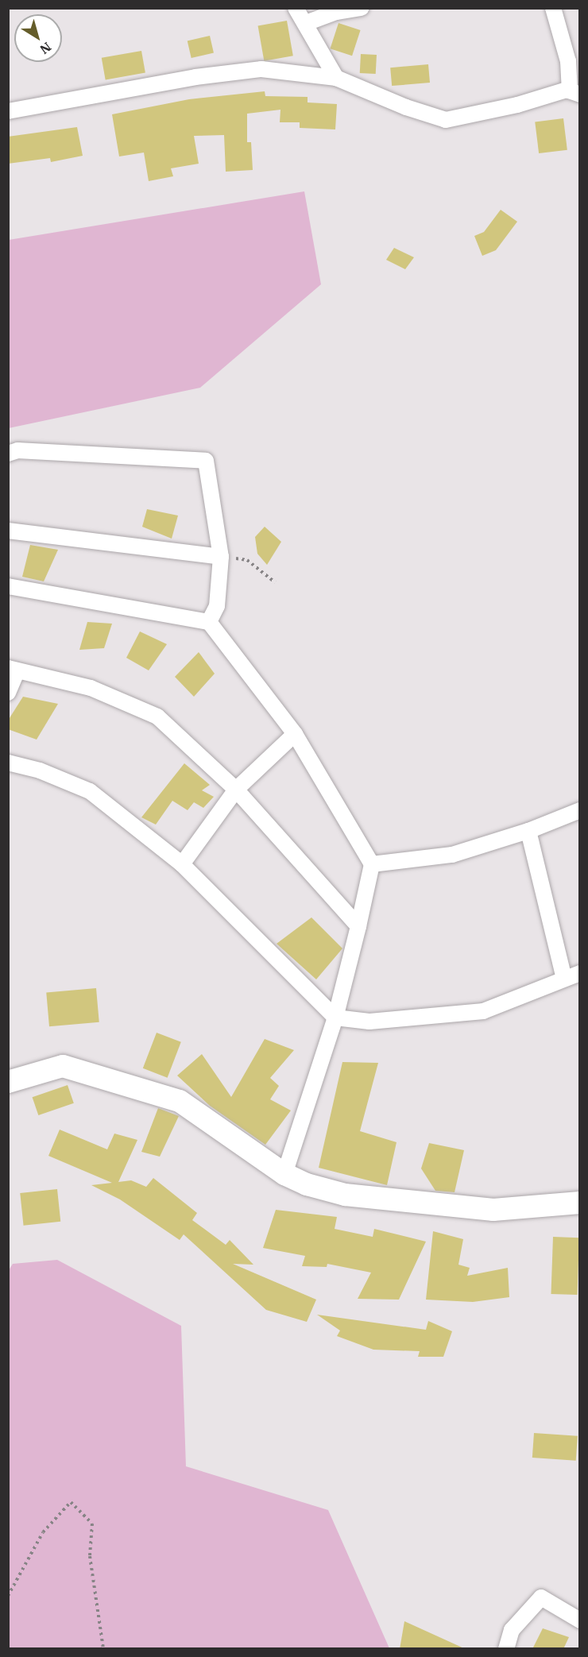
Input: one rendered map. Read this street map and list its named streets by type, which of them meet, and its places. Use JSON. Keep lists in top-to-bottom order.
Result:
{
  "north": "bottom right"
}
